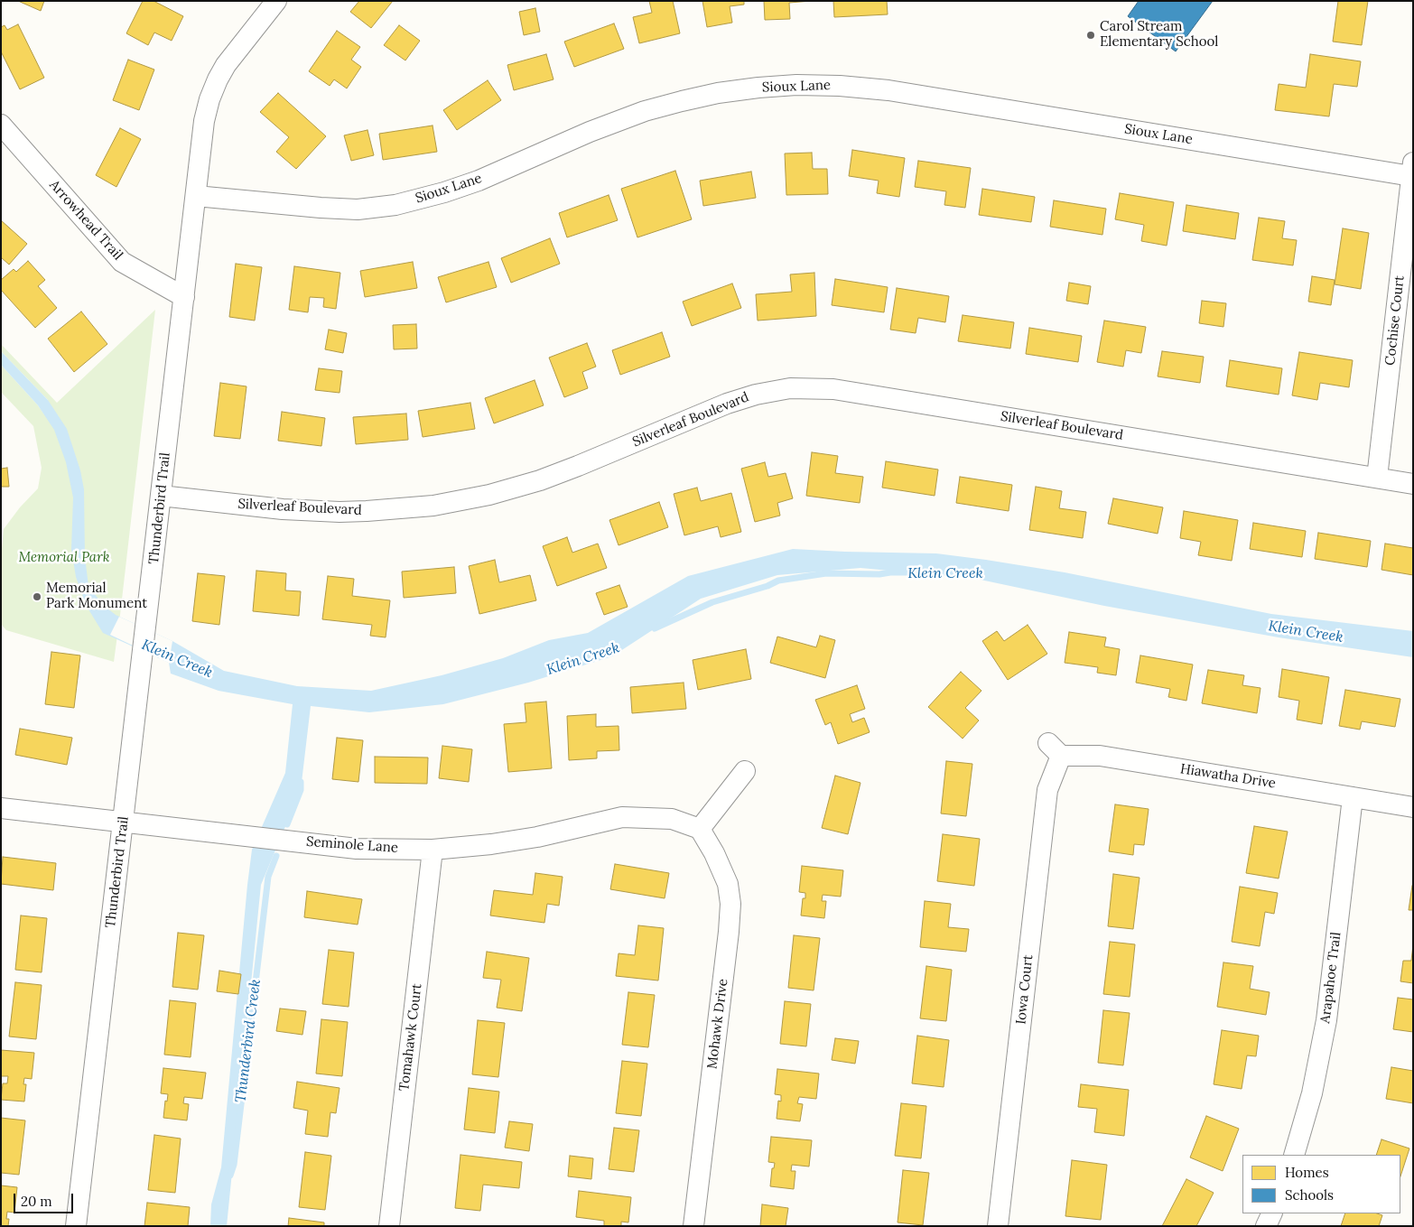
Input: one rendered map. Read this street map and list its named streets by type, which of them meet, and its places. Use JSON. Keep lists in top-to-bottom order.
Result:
{
  "streets": {
    "street": [
      "Sioux Lane",
      "Arrowhead Trail",
      "Cochise Court",
      "Silverleaf Boulevard",
      "Thunderbird Trail",
      "Hiawatha Drive",
      "Seminole Lane",
      "Arapahoe Trail",
      "Iowa Court",
      "Mohawk Drive",
      "Tomahawk Court"
    ]
  },
  "crossings": [
    ["Sioux Lane", "Cochise Court"],
    ["Sioux Lane", "Thunderbird Trail"],
    ["Arrowhead Trail", "Thunderbird Trail"],
    ["Cochise Court", "Silverleaf Boulevard"],
    ["Silverleaf Boulevard", "Thunderbird Trail"],
    ["Thunderbird Trail", "Seminole Lane"],
    ["Hiawatha Drive", "Arapahoe Trail"],
    ["Hiawatha Drive", "Iowa Court"],
    ["Seminole Lane", "Mohawk Drive"],
    ["Seminole Lane", "Tomahawk Court"]
  ],
  "water": ["Klein Creek", "Thunderbird Creek"],
  "parks": ["Memorial Park"],
  "places": ["Carol Stream Elementary School", "Memorial Park Monument"],
  "legend": ["Homes", "Schools"],
  "scale_bar": "20 m"
}
